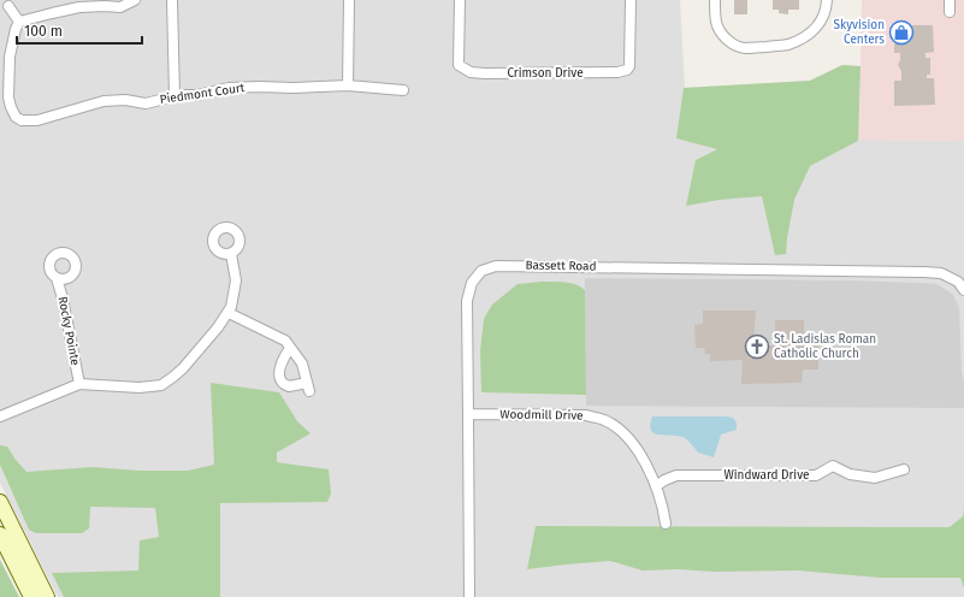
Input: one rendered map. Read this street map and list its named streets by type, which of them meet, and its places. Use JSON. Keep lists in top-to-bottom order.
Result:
{
  "streets": {
    "street": [
      "Crimson Drive",
      "Piedmont Court",
      "Bassett Road",
      "Rocky Pointe",
      "Woodmill Drive",
      "Windward Drive"
    ]
  },
  "crossings": [
    ["Bassett Road", "Woodmill Drive"],
    ["Woodmill Drive", "Windward Drive"]
  ],
  "places": {
    "shop": ["Skyvision Centers"],
    "church": ["St. Ladislas Roman Catholic Church"]
  },
  "scale_bar": "100 m"
}
